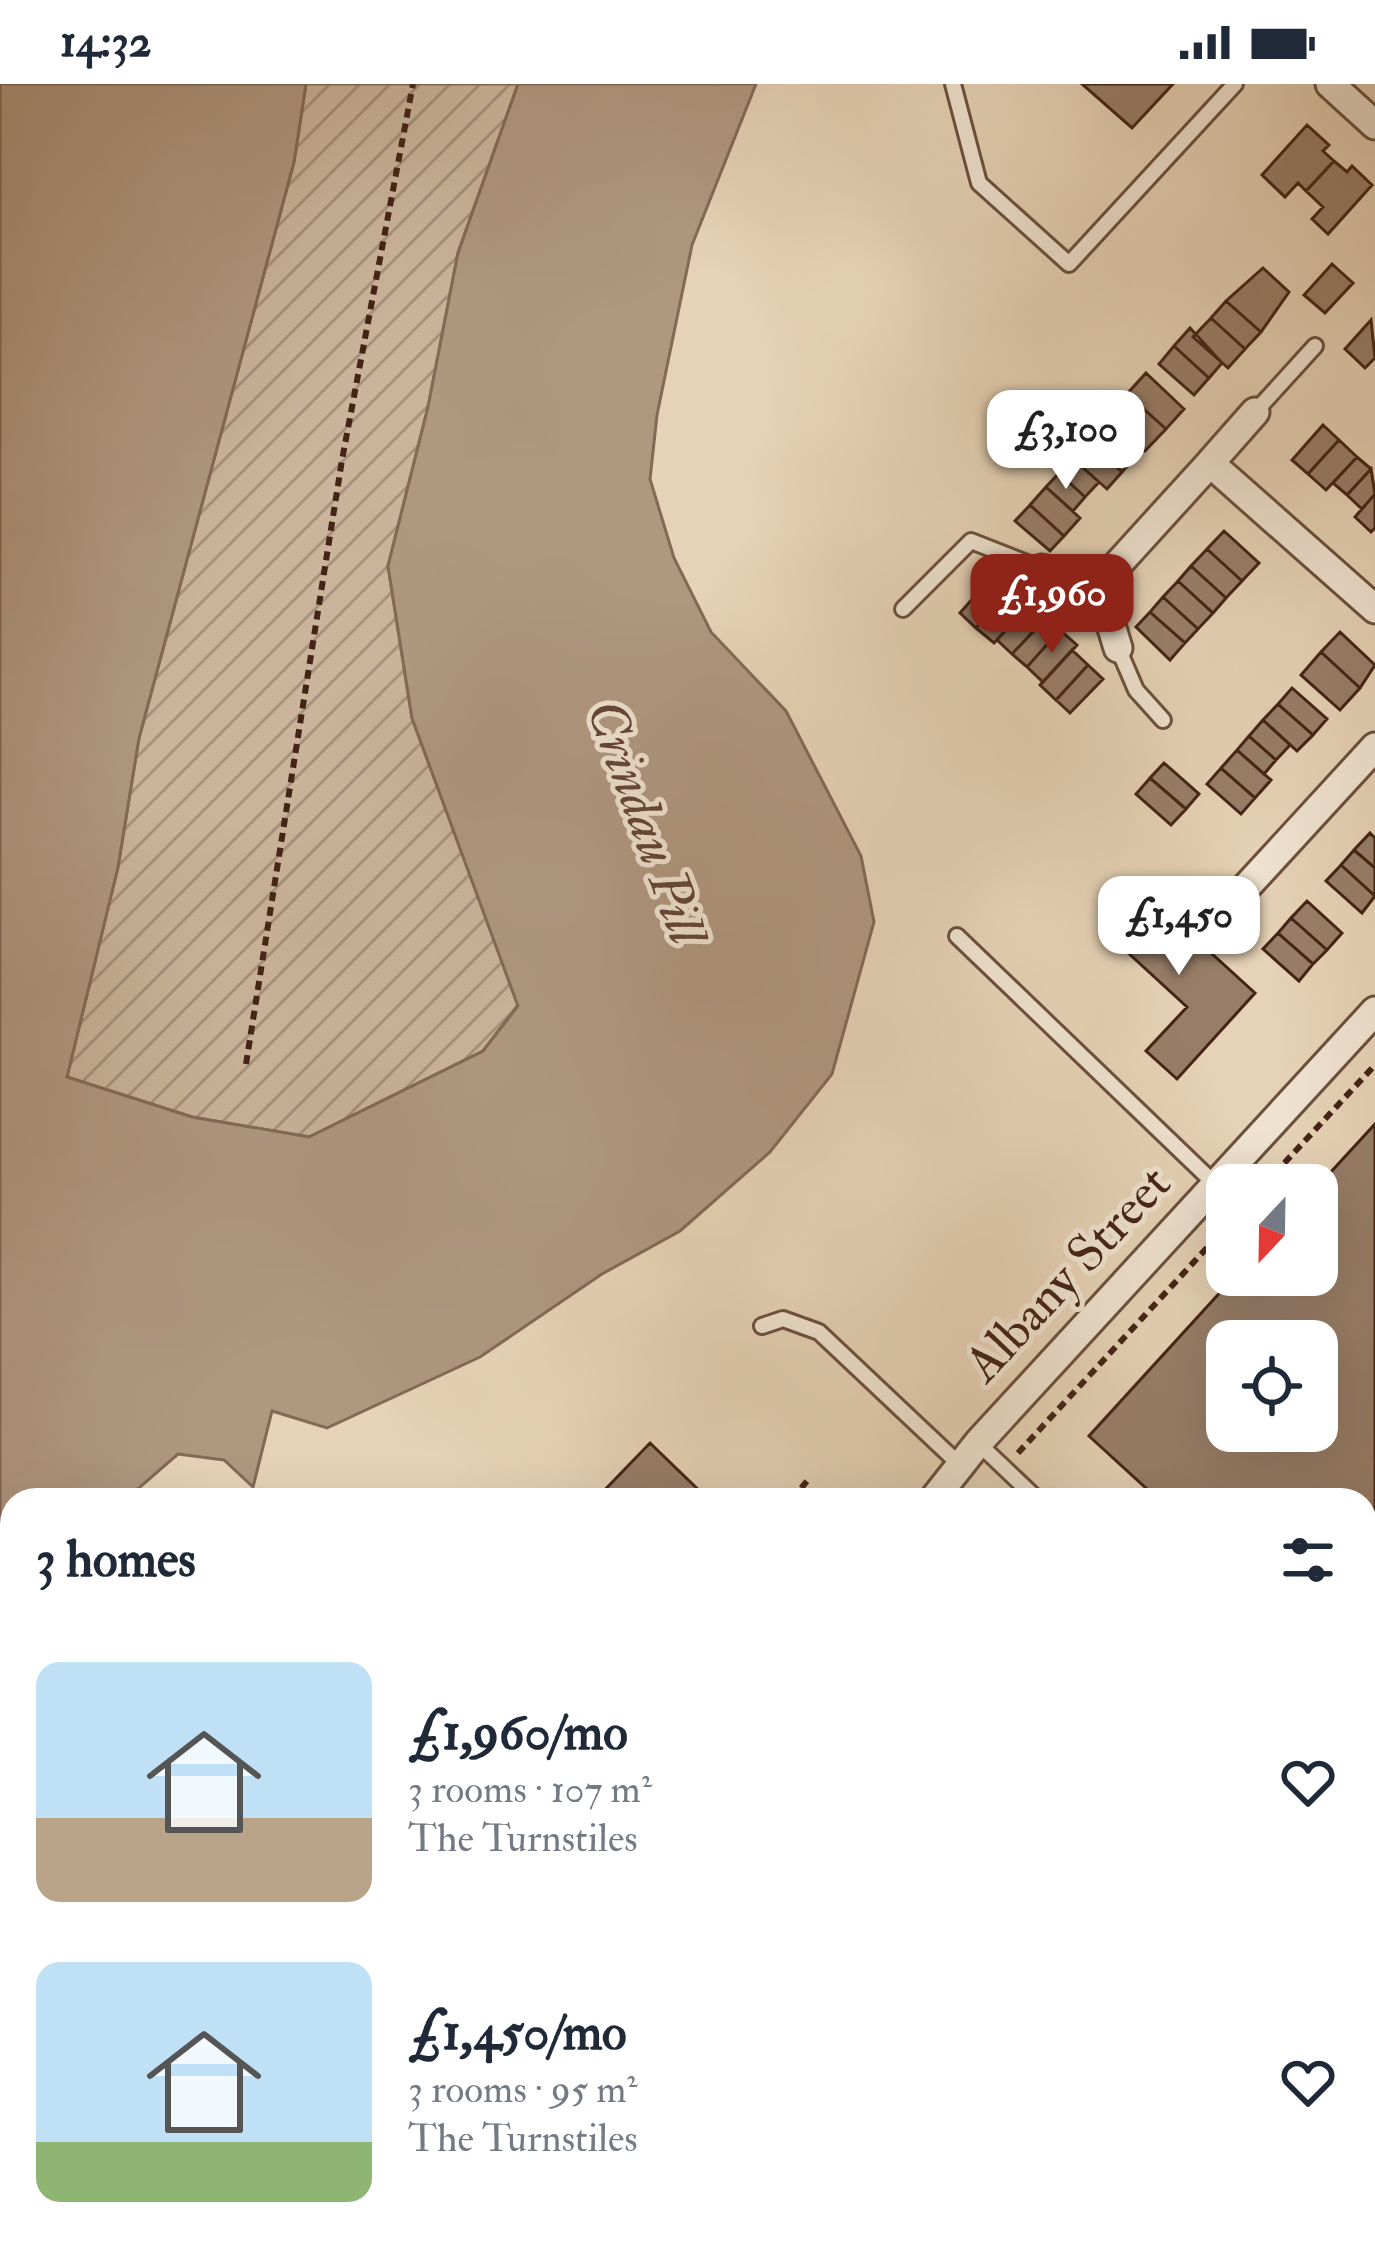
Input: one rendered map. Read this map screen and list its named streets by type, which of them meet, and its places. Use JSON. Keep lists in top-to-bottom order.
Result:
{
  "streets": {
    "street": ["Albany Street"]
  },
  "water": ["Crindau Pill"],
  "north": "bottom",
  "page": {
    "status": "14:32",
    "price": ["£3,100", "£1,960", "£1,450"],
    "heading": "3 homes",
    "list": [
      {
        "name": "£1,960/mo",
        "note": "3 rooms · 107 m² · The Turnstiles"
      },
      {
        "name": "£1,450/mo",
        "note": "3 rooms · 95 m² · The Turnstiles"
      }
    ]
  }
}
